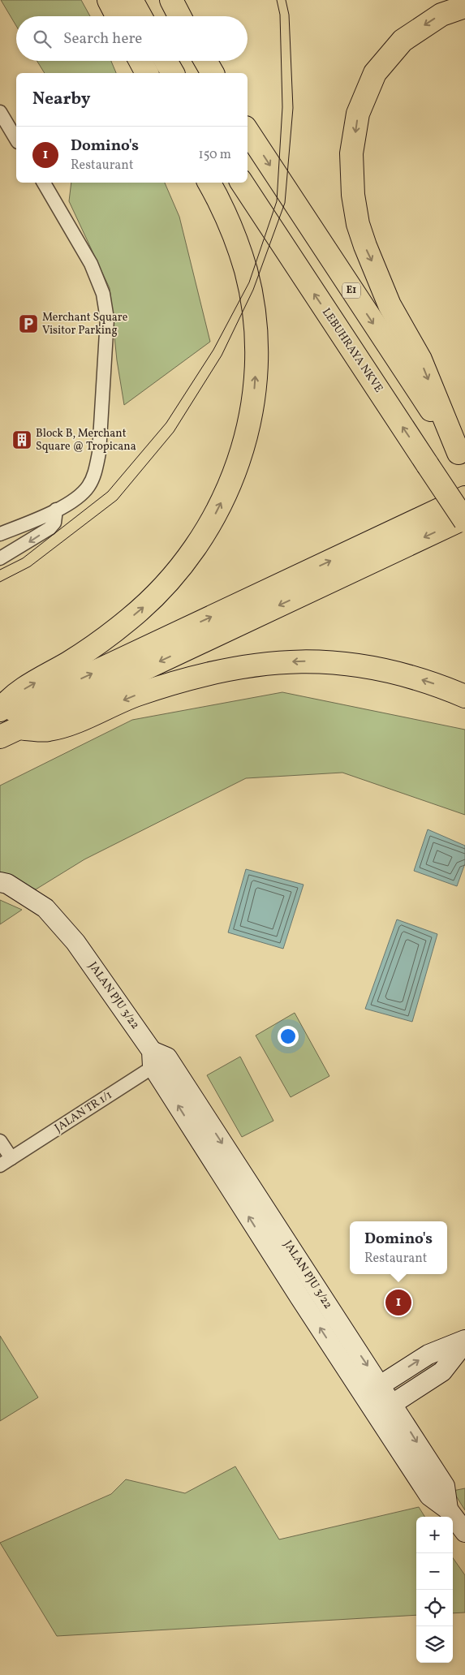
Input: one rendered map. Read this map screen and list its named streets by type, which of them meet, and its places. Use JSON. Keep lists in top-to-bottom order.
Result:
{
  "streets": {
    "highway": ["E1", "LEBUHRAYA NKVE"],
    "street": ["JALAN PJU 3/22", "JALAN TR 1/1"]
  },
  "crossings": [
    ["JALAN PJU 3/22", "JALAN TR 1/1"]
  ],
  "places": {
    "parking": ["Merchant Square Visitor Parking"],
    "building": ["Block B, Merchant Square @ Tropicana"]
  },
  "page": {
    "search": "Search here",
    "heading": "Nearby",
    "list": [
      {
        "mark": "1",
        "name": "Domino's",
        "note": "Restaurant",
        "value": "150 m"
      }
    ],
    "popup": ["Domino's", "Restaurant"],
    "pins": "1",
    "map_buttons": ["+", "−"]
  }
}
